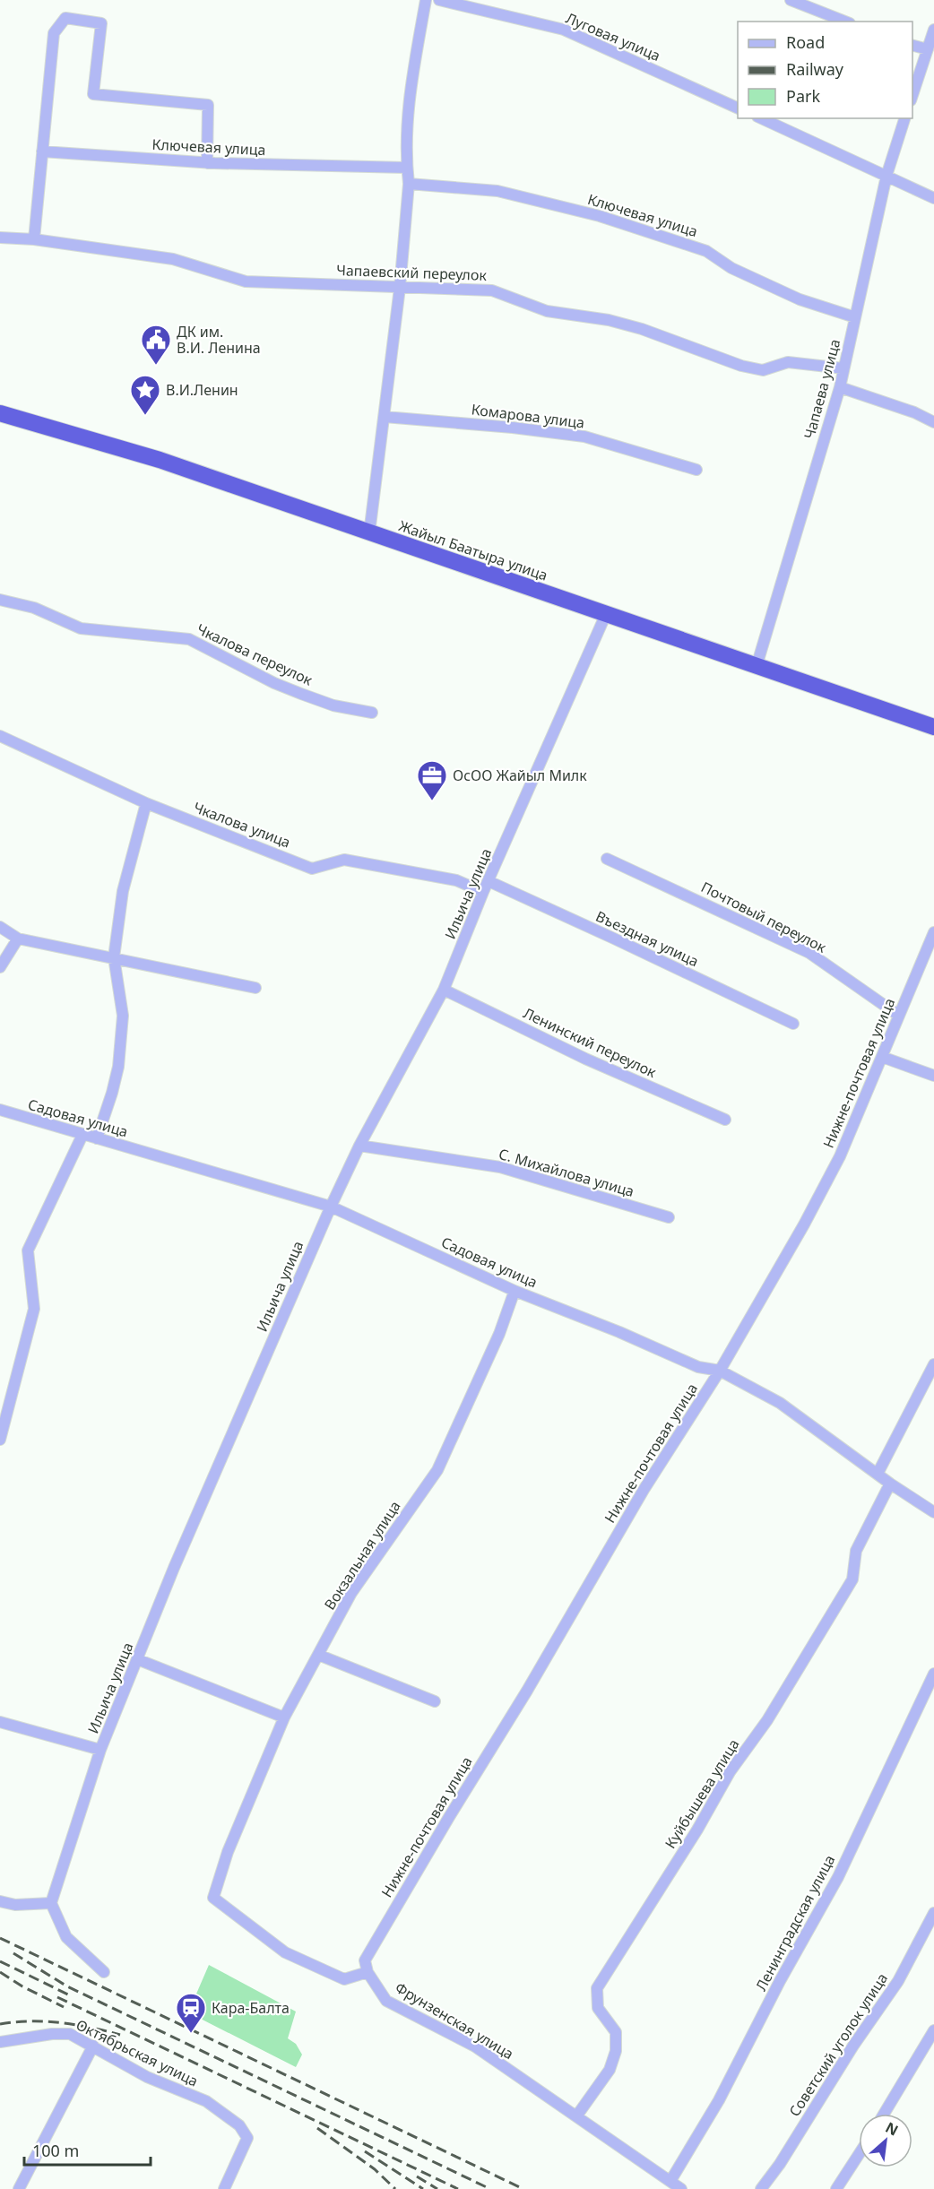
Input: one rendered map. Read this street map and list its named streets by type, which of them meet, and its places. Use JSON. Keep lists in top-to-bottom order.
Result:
{
  "streets": {
    "highway": ["Жайыл Баатыра улица"],
    "street": [
      "Луговая улица",
      "Ключевая улица",
      "Чапаевский переулок",
      "Чапаева улица",
      "Комарова улица",
      "Чкалова переулок",
      "Чкалова улица",
      "Ильича улица",
      "Почтовый переулок",
      "Въездная улица",
      "Ленинский переулок",
      "Нижне-почтовая улица",
      "Садовая улица",
      "С. Михайлова улица",
      "Вокзальная улица",
      "Куйбышева улица",
      "Ленинградская улица",
      "Фрунзенская улица",
      "Советский уголок улица",
      "Октябрьская улица"
    ]
  },
  "crossings": [
    ["Ключевая улица", "Чапаева улица"],
    ["Чапаевский переулок", "Чапаева улица"],
    ["Чапаева улица", "Жайыл Баатыра улица"],
    ["Жайыл Баатыра улица", "Ильича улица"],
    ["Чкалова улица", "Ильича улица"],
    ["Ильича улица", "Въездная улица"],
    ["Ильича улица", "Ленинский переулок"],
    ["Ильича улица", "Садовая улица"],
    ["Ильича улица", "С. Михайлова улица"],
    ["Почтовый переулок", "Нижне-почтовая улица"],
    ["Нижне-почтовая улица", "Садовая улица"],
    ["Нижне-почтовая улица", "Вокзальная улица"],
    ["Нижне-почтовая улица", "Фрунзенская улица"],
    ["Садовая улица", "Вокзальная улица"],
    ["Садовая улица", "Куйбышева улица"],
    ["Вокзальная улица", "Фрунзенская улица"],
    ["Куйбышева улица", "Фрунзенская улица"],
    ["Ленинградская улица", "Фрунзенская улица"]
  ],
  "places": {
    "public building": ["ДК им. В.И. Ленина"],
    "place": ["В.И.Ленин"],
    "office": ["ОсОО Жайыл Милк"],
    "station": ["Кара-Балта"]
  },
  "legend": ["Road", "Railway", "Park"],
  "scale_bar": "100 m",
  "north": "top right"
}
